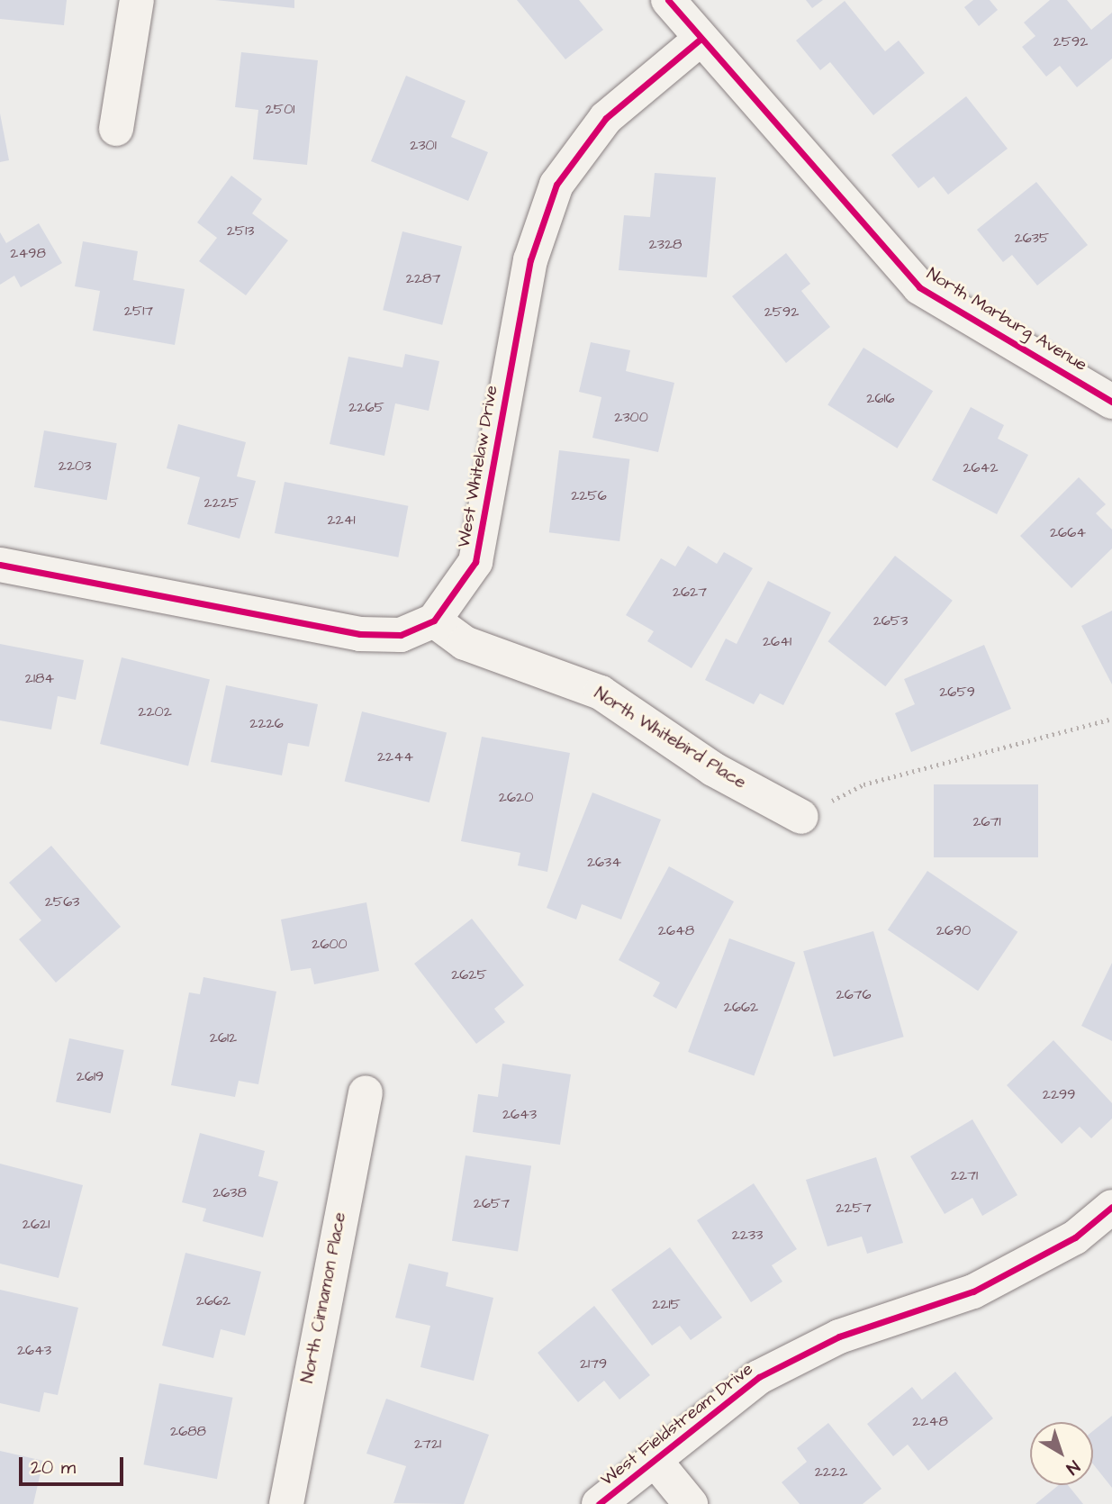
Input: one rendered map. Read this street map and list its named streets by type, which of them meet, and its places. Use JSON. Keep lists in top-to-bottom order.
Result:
{
  "streets": {
    "street": [
      "North Marburg Avenue",
      "West Whitelaw Drive",
      "North Whitebird Place",
      "North Cinnamon Place",
      "West Fieldstream Drive"
    ]
  },
  "crossings": [
    ["North Marburg Avenue", "West Whitelaw Drive"],
    ["West Whitelaw Drive", "North Whitebird Place"]
  ],
  "house_numbers": [
    "2592",
    "2501",
    "2301",
    "2513",
    "2635",
    "2328",
    "2498",
    "2287",
    "2517",
    "2592",
    "2616",
    "2265",
    "2300",
    "2203",
    "2642",
    "2256",
    "2225",
    "2241",
    "2664",
    "2627",
    "2653",
    "2641",
    "2184",
    "2659",
    "2202",
    "2226",
    "2244",
    "2620",
    "2671",
    "2634",
    "2563",
    "2648",
    "2690",
    "2600",
    "2625",
    "2676",
    "2662",
    "2612",
    "2619",
    "2299",
    "2643",
    "2271",
    "2638",
    "2657",
    "2257",
    "2621",
    "2233",
    "2662",
    "2215",
    "2643",
    "2179",
    "2248",
    "2688",
    "2721",
    "2222"
  ],
  "scale_bar": "20 m",
  "north": "bottom right"
}
